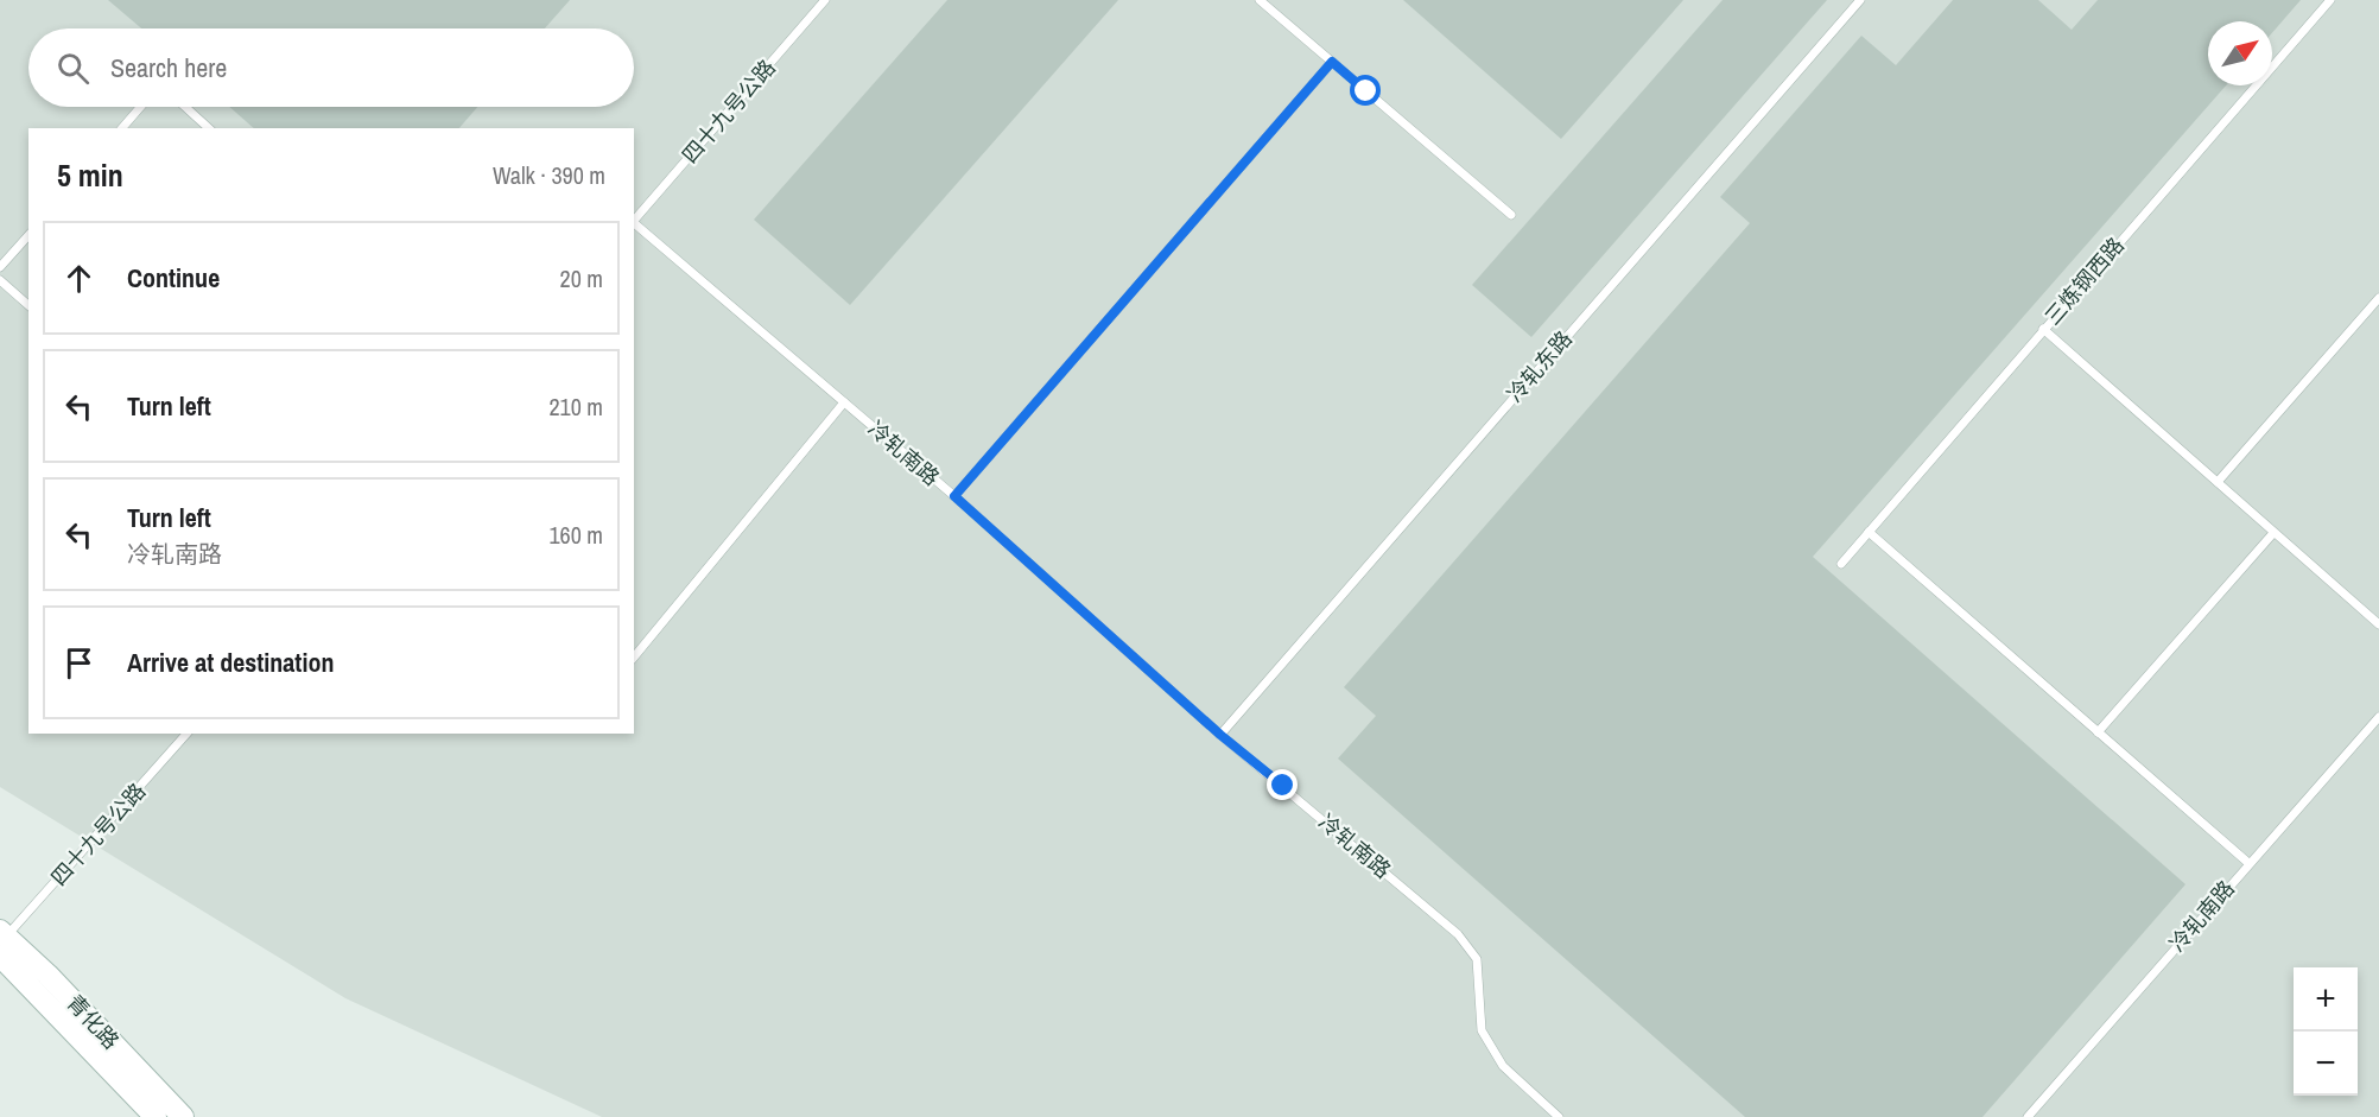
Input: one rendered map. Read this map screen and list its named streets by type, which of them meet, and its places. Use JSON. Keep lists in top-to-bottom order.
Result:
{
  "streets": {
    "main road": ["青化路"],
    "lane": [
      "四十九号公路",
      "三炼钢西路",
      "冷轧东路",
      "冷轧南路"
    ]
  },
  "crossings": [
    ["四十九号公路", "青化路"],
    ["冷轧东路", "冷轧南路"]
  ],
  "north": "top right",
  "page": {
    "search": "Search here",
    "heading": ["5 min", "Walk · 390 m"],
    "list": [
      ["Continue", "20 m"],
      ["Turn left", "210 m"],
      ["Turn left", "冷轧南路", "160 m"],
      "Arrive at destination"
    ],
    "map_buttons": ["+", "−"]
  }
}
